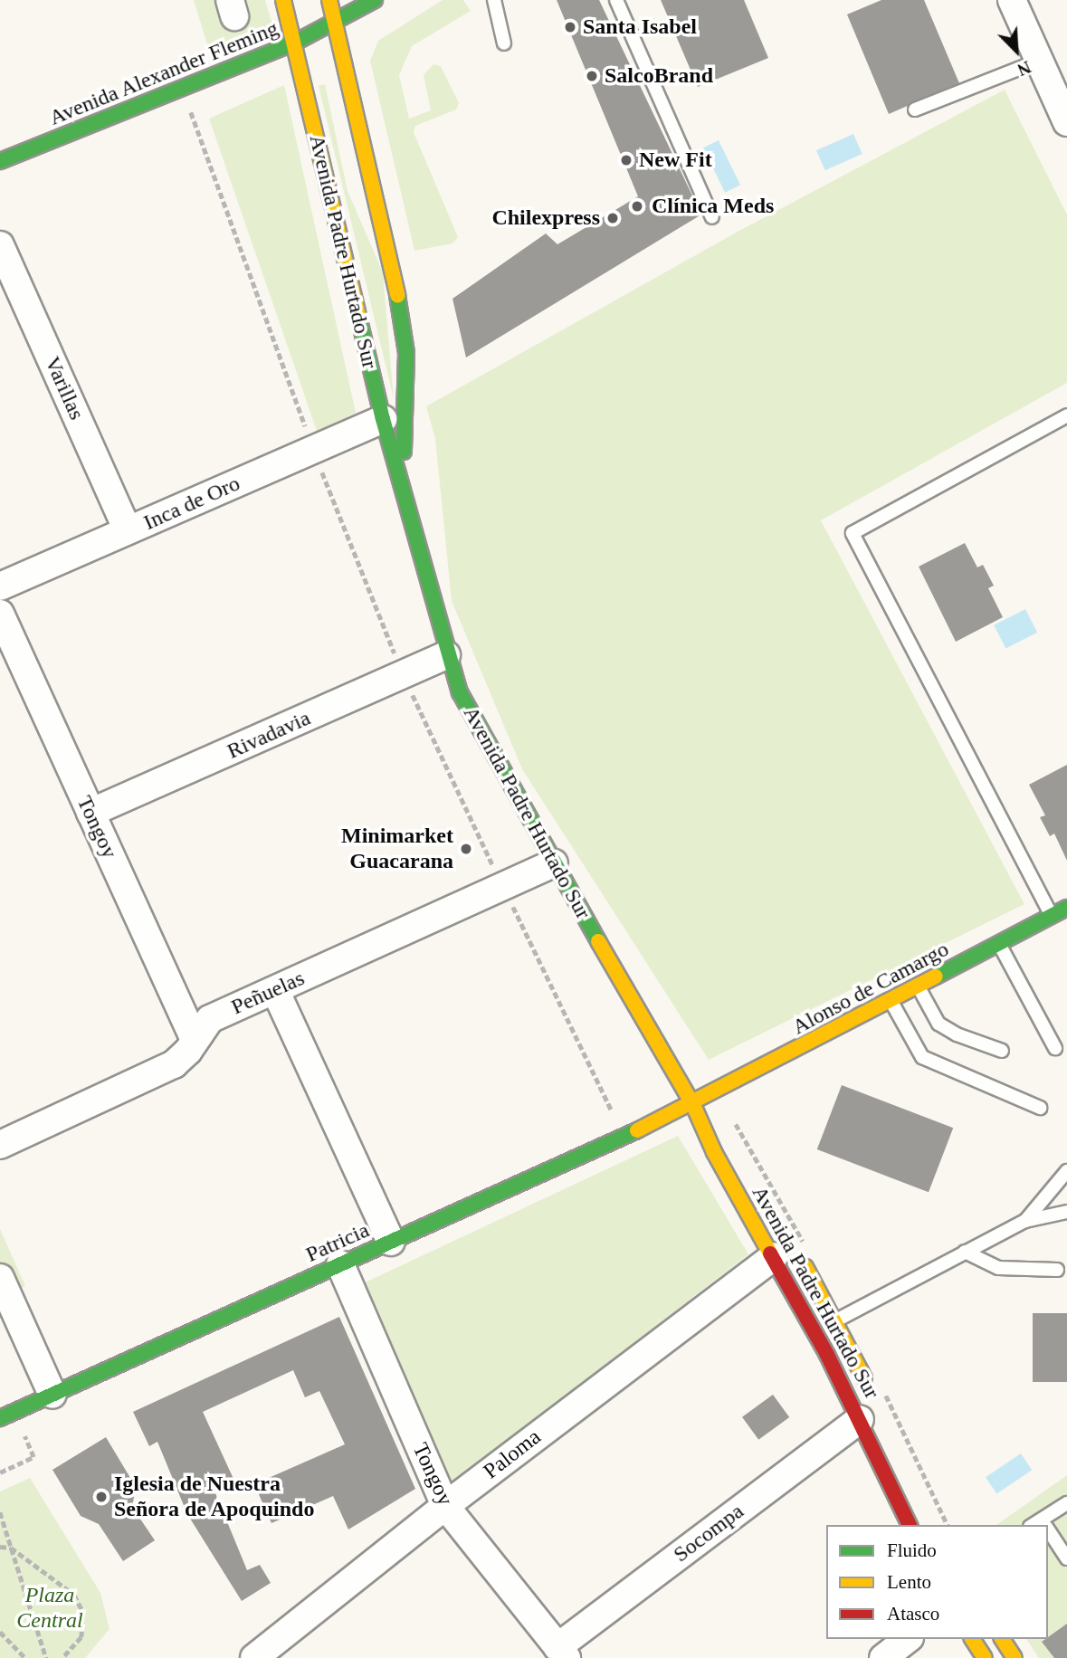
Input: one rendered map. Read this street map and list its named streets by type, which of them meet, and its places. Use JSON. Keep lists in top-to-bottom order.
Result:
{
  "streets": {
    "main road": [
      "Avenida Alexander Fleming",
      "Avenida Padre Hurtado Sur",
      "Alonso de Camargo",
      "Patricia"
    ],
    "street": [
      "Varillas",
      "Inca de Oro",
      "Rivadavia",
      "Tongoy",
      "Peñuelas",
      "Paloma",
      "Socompa"
    ]
  },
  "crossings": [
    ["Avenida Alexander Fleming", "Avenida Padre Hurtado Sur"],
    ["Avenida Padre Hurtado Sur", "Inca de Oro"],
    ["Avenida Padre Hurtado Sur", "Rivadavia"],
    ["Avenida Padre Hurtado Sur", "Alonso de Camargo"],
    ["Avenida Padre Hurtado Sur", "Peñuelas"],
    ["Avenida Padre Hurtado Sur", "Patricia"],
    ["Avenida Padre Hurtado Sur", "Paloma"],
    ["Avenida Padre Hurtado Sur", "Socompa"],
    ["Varillas", "Inca de Oro"],
    ["Rivadavia", "Tongoy"],
    ["Tongoy", "Peñuelas"],
    ["Tongoy", "Patricia"],
    ["Tongoy", "Paloma"],
    ["Tongoy", "Socompa"],
    ["Alonso de Camargo", "Patricia"]
  ],
  "parks": ["Plaza Central"],
  "places": [
    "Santa Isabel",
    "SalcoBrand",
    "New Fit",
    "Clínica Meds",
    "Chilexpress",
    "Minimarket Guacarana",
    "Iglesia de Nuestra Señora de Apoquindo"
  ],
  "legend": ["Fluido", "Lento", "Atasco"],
  "north": "bottom right"
}
